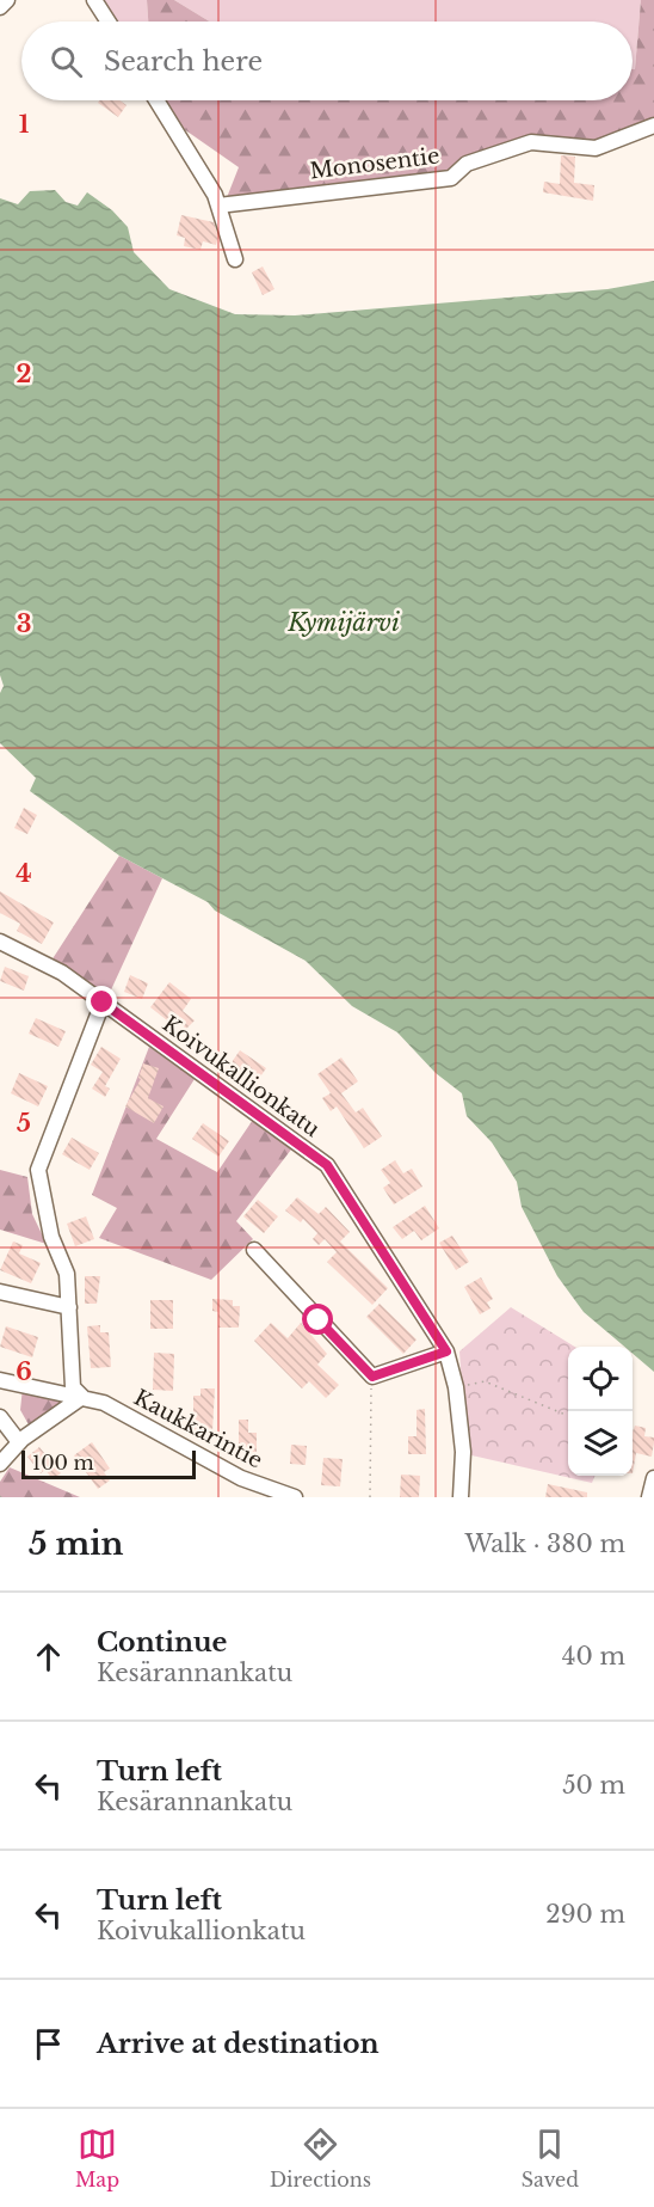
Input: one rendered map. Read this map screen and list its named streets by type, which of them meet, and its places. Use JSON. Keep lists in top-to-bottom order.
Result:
{
  "streets": {
    "street": ["Monosentie", "Koivukallionkatu", "Kaukkarintie"]
  },
  "water": ["Kymijärvi"],
  "scale_bar": "100 m",
  "page": {
    "search": "Search here",
    "scale": "100 m",
    "heading": ["5 min", "Walk · 380 m"],
    "list": [
      ["Continue", "Kesärannankatu", "40 m"],
      ["Turn left", "Kesärannankatu", "50 m"],
      ["Turn left", "Koivukallionkatu", "290 m"],
      "Arrive at destination"
    ],
    "nav": ["Map", "Directions", "Saved"]
  },
  "grid": {
    "rows": [
      "1",
      "2",
      "3",
      "4",
      "5",
      "6"
    ]
  }
}
